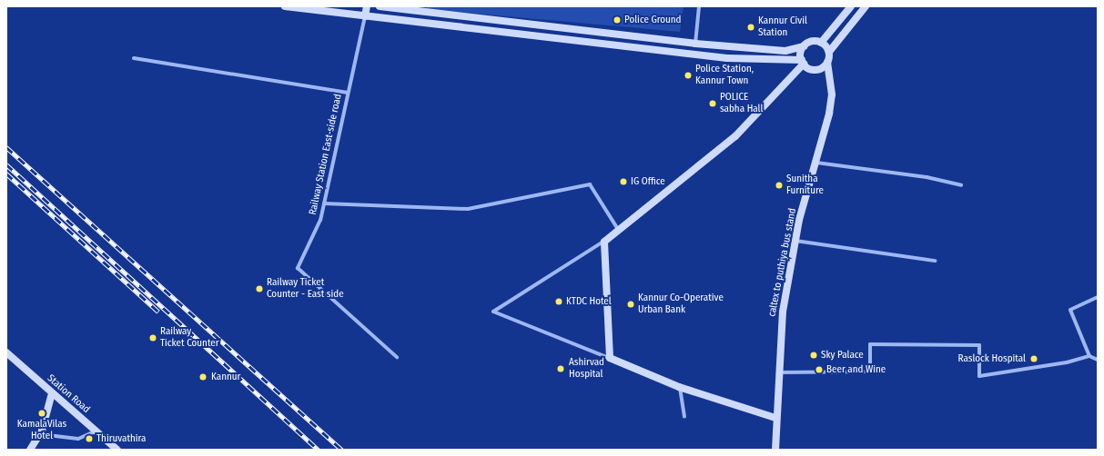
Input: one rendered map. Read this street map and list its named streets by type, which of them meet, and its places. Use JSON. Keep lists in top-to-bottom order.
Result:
{
  "streets": {
    "main road": ["caltex to puthiya bus stand", "Station Road"],
    "street": ["Railway Station East-side road"]
  },
  "places": [
    "Police Ground",
    "Kannur Civil Station",
    "Police Station, Kannur Town",
    "POLICE sabha Hall",
    "IG Office",
    "Sunitha Furniture",
    "Railway Ticket Counter - East side",
    "KTDC Hotel",
    "Kannur Co-Operative Urban Bank",
    "Railway Ticket Counter",
    "Sky Palace",
    "Raslock Hospital",
    "Ashirvad Hospital",
    "Beer and Wine",
    "Kannur",
    "KamalaVilas Hotel",
    "Thiruvathira"
  ]
}
